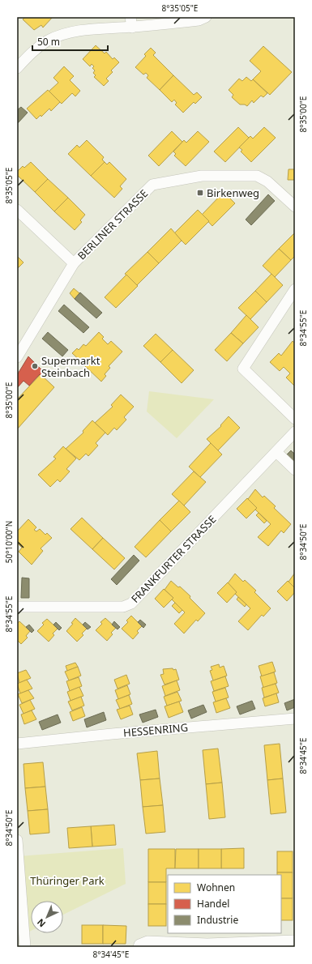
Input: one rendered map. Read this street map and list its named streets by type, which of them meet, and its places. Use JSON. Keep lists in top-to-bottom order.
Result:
{
  "streets": {
    "street": ["BERLINER STRASSE", "FRANKFURTER STRASSE", "HESSENRING"]
  },
  "parks": ["Thüringer Park"],
  "places": {
    "transit": ["Birkenweg"],
    "other": ["Supermarkt Steinbach"]
  },
  "legend": ["Wohnen", "Handel", "Industrie"],
  "scale_bar": "50 m",
  "north": "bottom left",
  "coordinates": [
    "8°35'05\"E",
    "8°35'00\"E",
    "8°34'55\"E",
    "50°10'00\"N",
    "8°34'50\"E",
    "8°34'45\"E"
  ]
}
